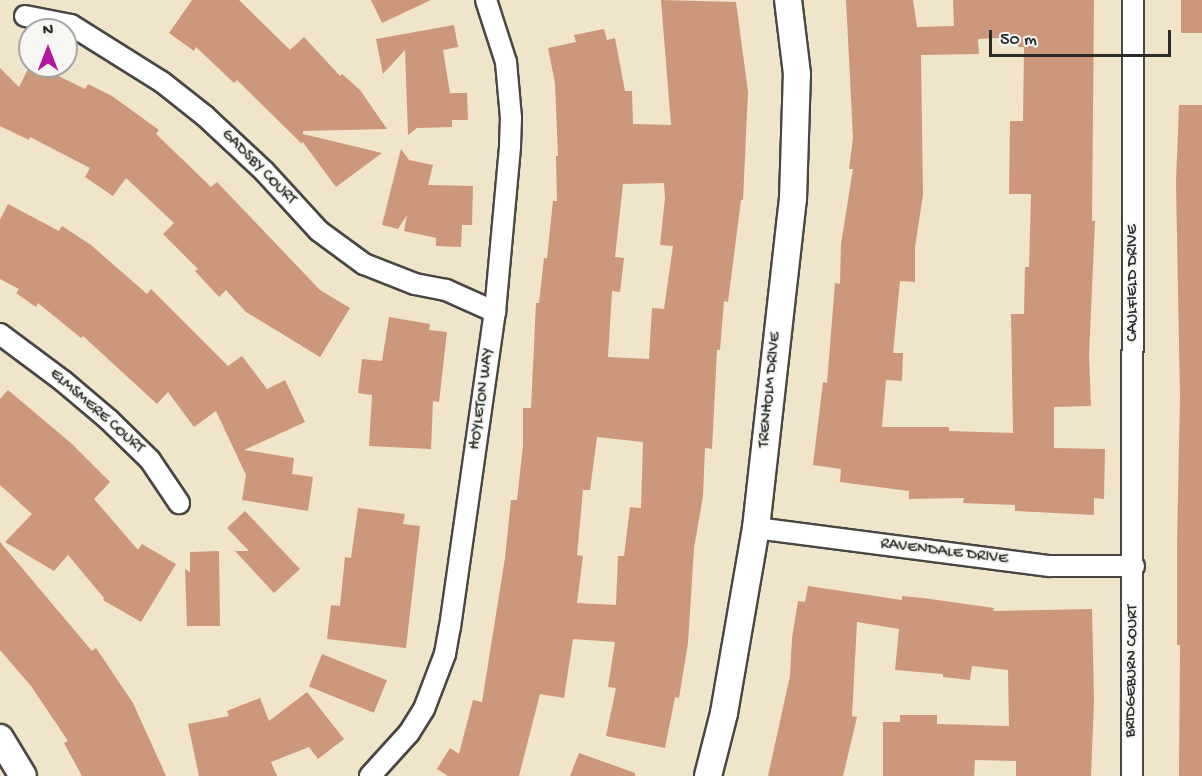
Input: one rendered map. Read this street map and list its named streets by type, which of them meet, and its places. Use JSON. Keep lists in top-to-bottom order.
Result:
{
  "streets": {
    "street": [
      "GADSBY COURT",
      "CAULFIELD DRIVE",
      "TRENHOLM DRIVE",
      "HOYLETON WAY",
      "ELMSMERE COURT",
      "RAVENDALE DRIVE",
      "BRIDGEBURN COURT"
    ]
  },
  "crossings": [
    ["GADSBY COURT", "HOYLETON WAY"],
    ["CAULFIELD DRIVE", "RAVENDALE DRIVE"],
    ["CAULFIELD DRIVE", "BRIDGEBURN COURT"],
    ["TRENHOLM DRIVE", "RAVENDALE DRIVE"],
    ["RAVENDALE DRIVE", "BRIDGEBURN COURT"]
  ],
  "scale_bar": "50 m",
  "north": "top"
}
